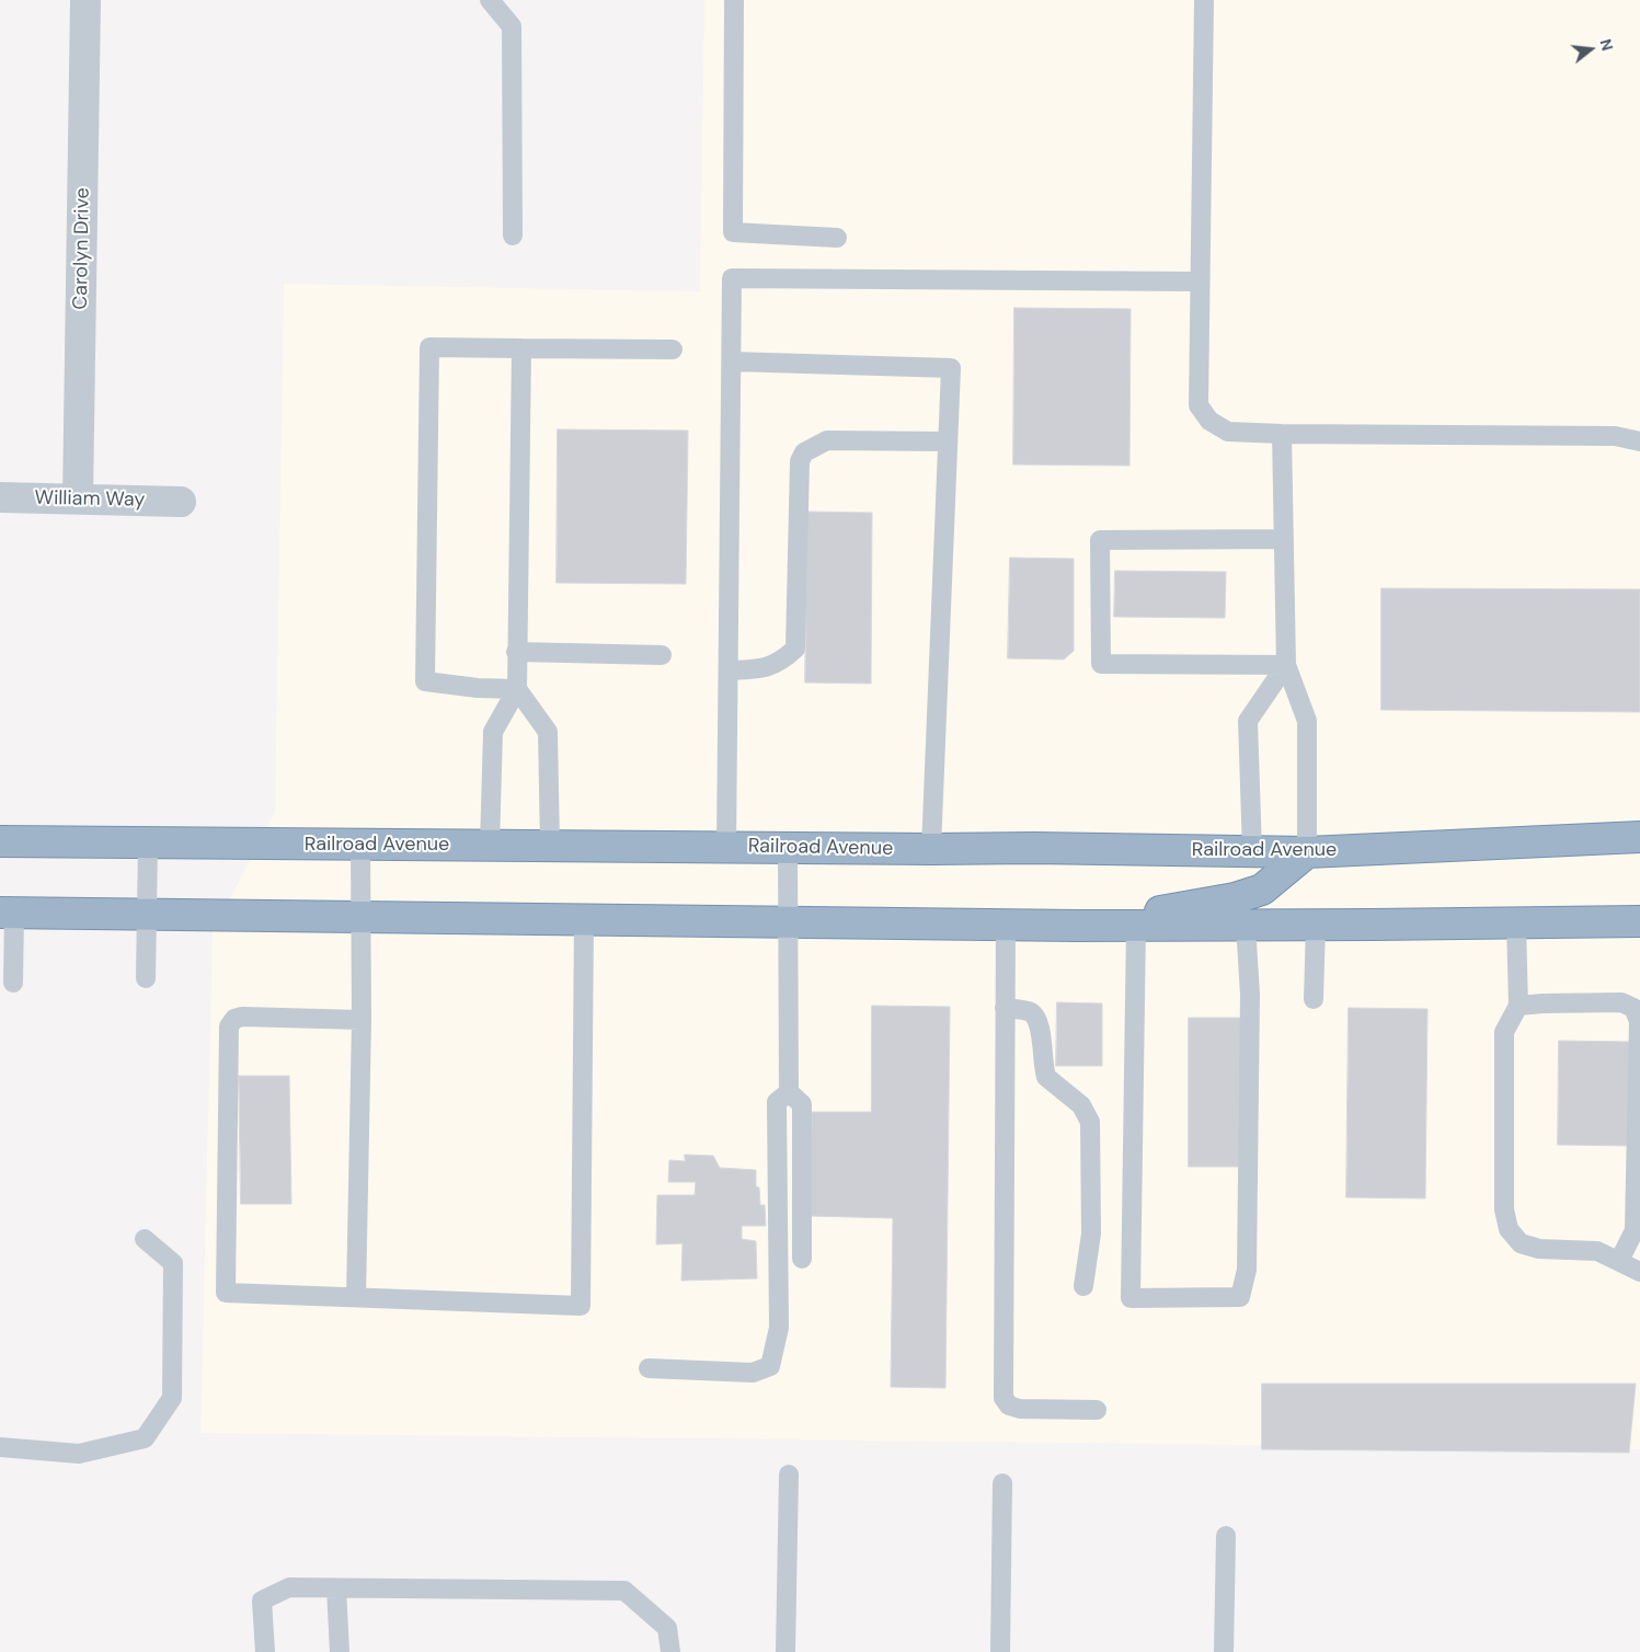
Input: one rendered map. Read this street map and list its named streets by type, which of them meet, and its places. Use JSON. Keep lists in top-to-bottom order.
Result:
{
  "streets": {
    "highway": ["Railroad Avenue"],
    "street": ["Carolyn Drive", "William Way"]
  },
  "crossings": [
    ["Carolyn Drive", "William Way"]
  ],
  "north": "right"
}
